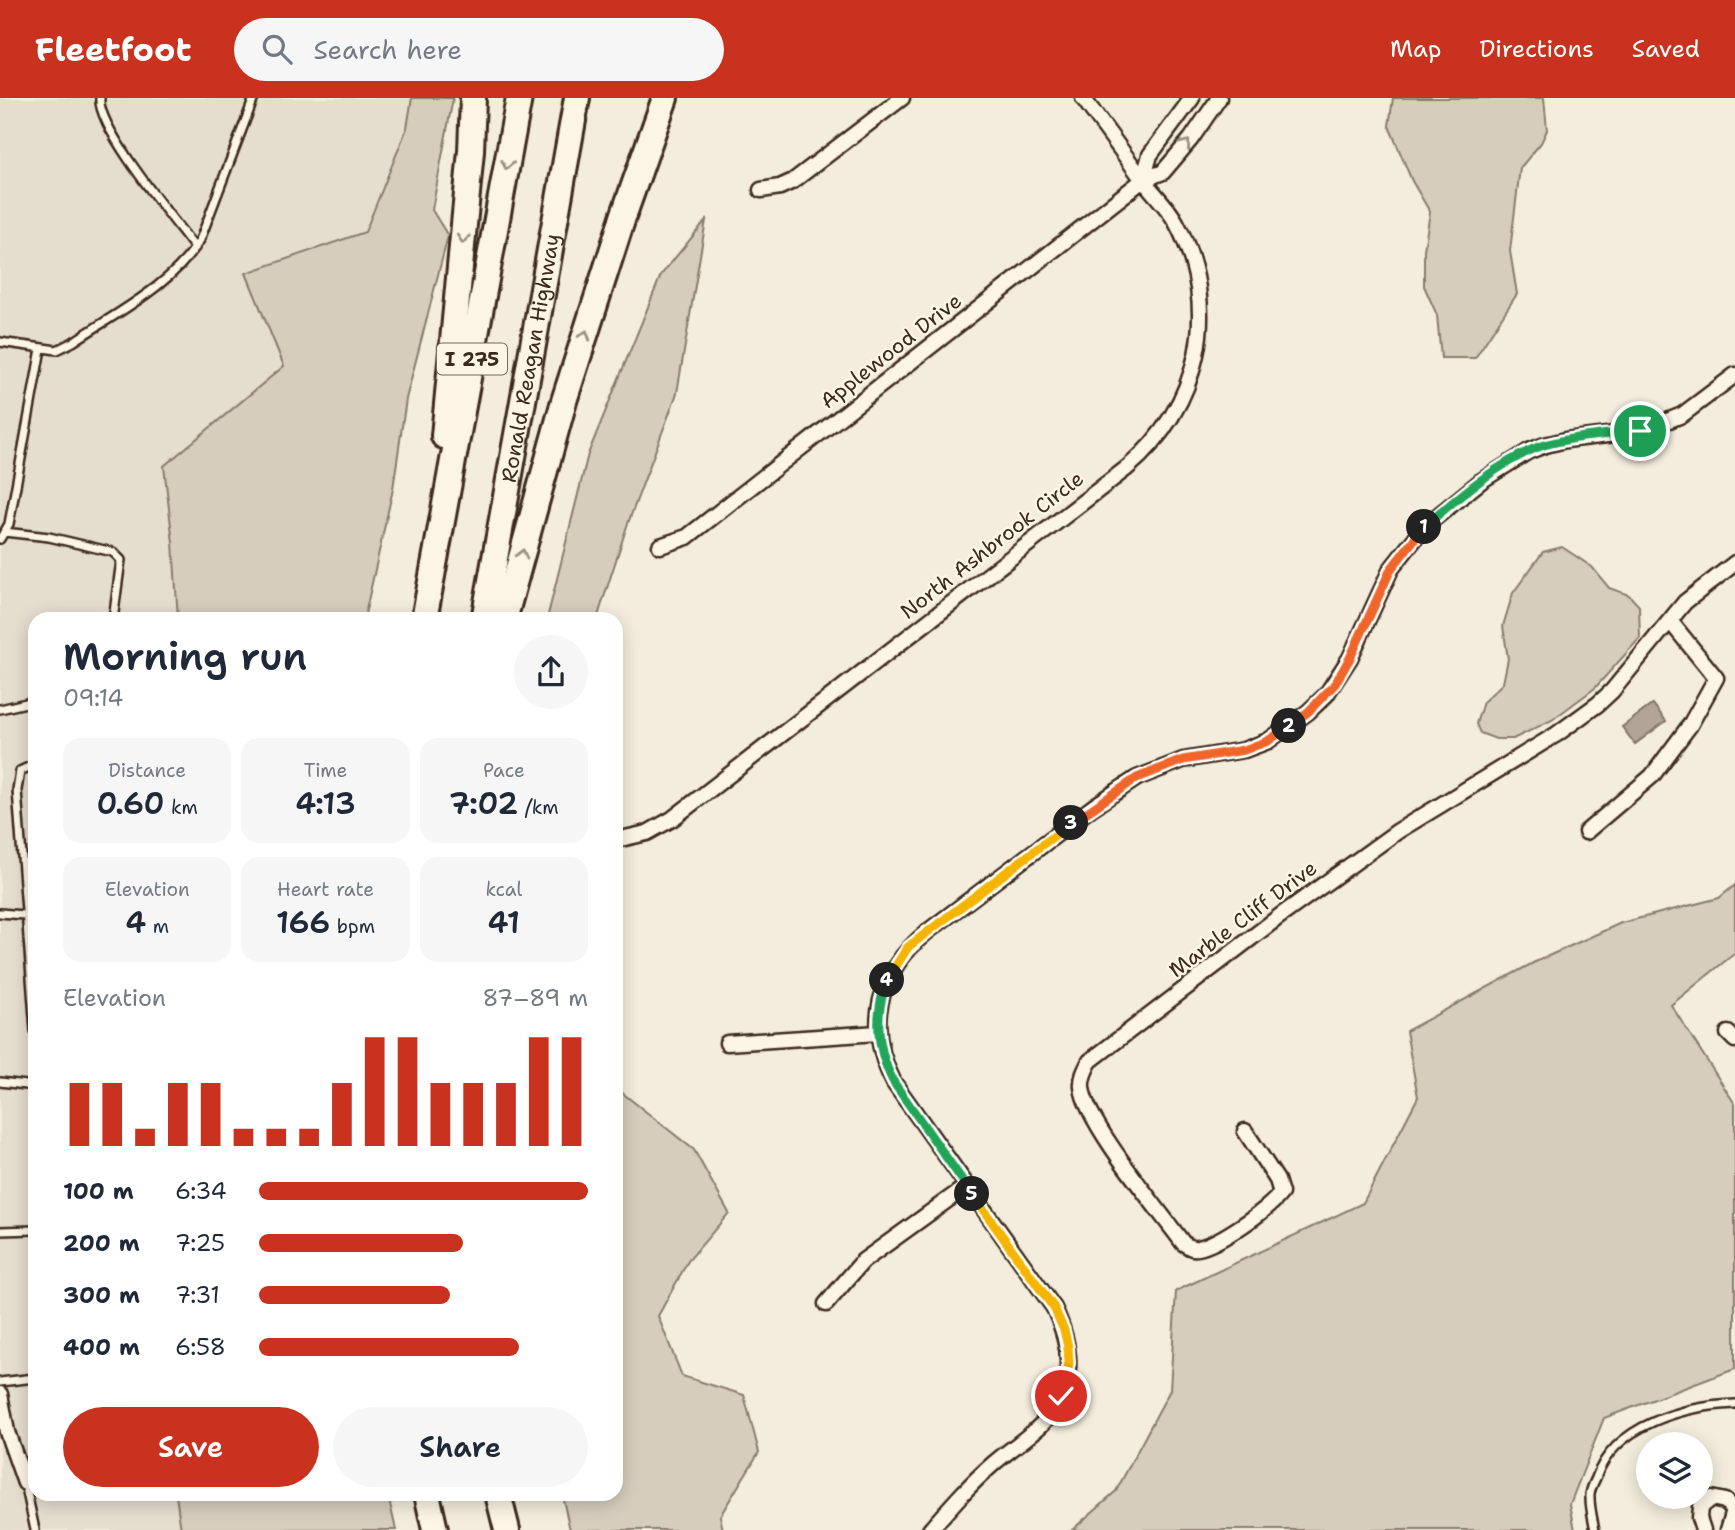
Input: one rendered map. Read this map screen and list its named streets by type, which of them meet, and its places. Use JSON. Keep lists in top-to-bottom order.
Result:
{
  "streets": {
    "highway": ["I 275", "Ronald Reagan Highway"],
    "street": ["Applewood Drive", "North Ashbrook Circle", "Marble Cliff Drive"]
  },
  "crossings": [
    ["Applewood Drive", "North Ashbrook Circle"]
  ],
  "page": {
    "header": "Fleetfoot",
    "search": "Search here",
    "nav": ["Map", "Directions", "Saved"],
    "pins": [
      "1",
      "2",
      "3",
      "4",
      "5"
    ],
    "heading": ["Morning run", "09:14"],
    "stats": [
      ["Distance", "0.60 km"],
      ["Time", "4:13"],
      ["Pace", "7:02 /km"],
      ["Elevation", "4 m"],
      ["Heart rate", "166 bpm"],
      ["kcal", "41"]
    ],
    "chart": ["Elevation", "87–89 m"],
    "list": [
      {
        "name": "100 m",
        "note": "6:34"
      },
      {
        "name": "200 m",
        "note": "7:25"
      },
      {
        "name": "300 m",
        "note": "7:31"
      },
      {
        "name": "400 m",
        "note": "6:58"
      }
    ],
    "buttons": ["Save", "Share"]
  }
}
